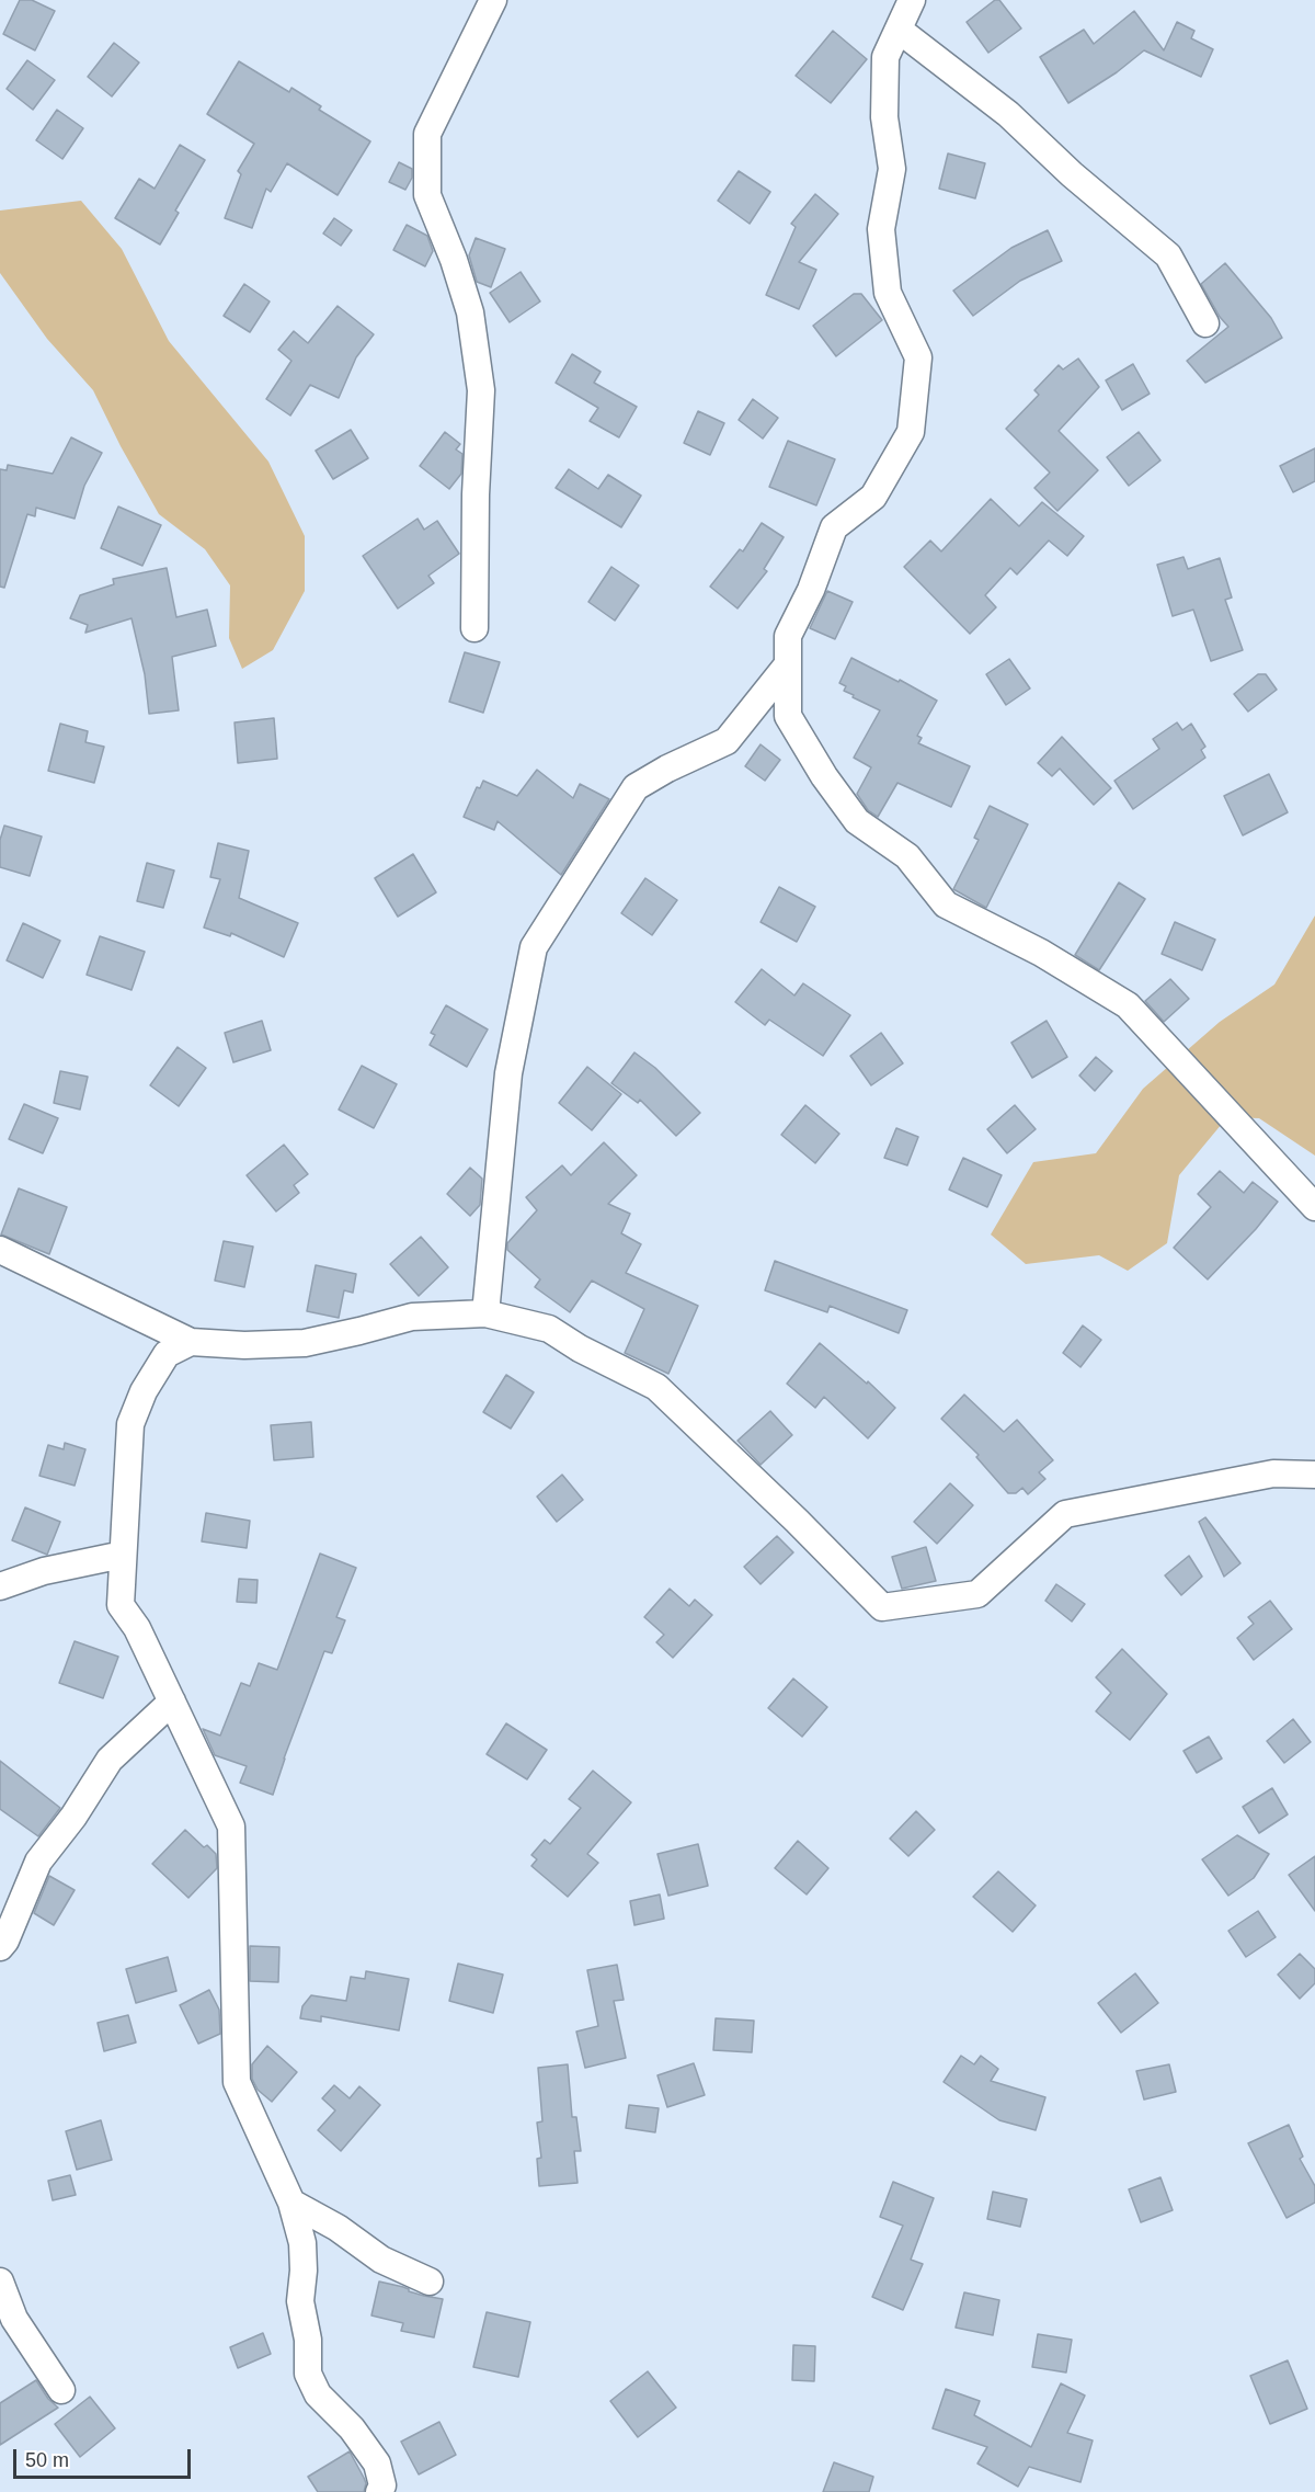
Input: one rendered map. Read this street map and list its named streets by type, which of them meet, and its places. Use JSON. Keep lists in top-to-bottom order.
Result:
{
  "scale_bar": "50 m"
}
